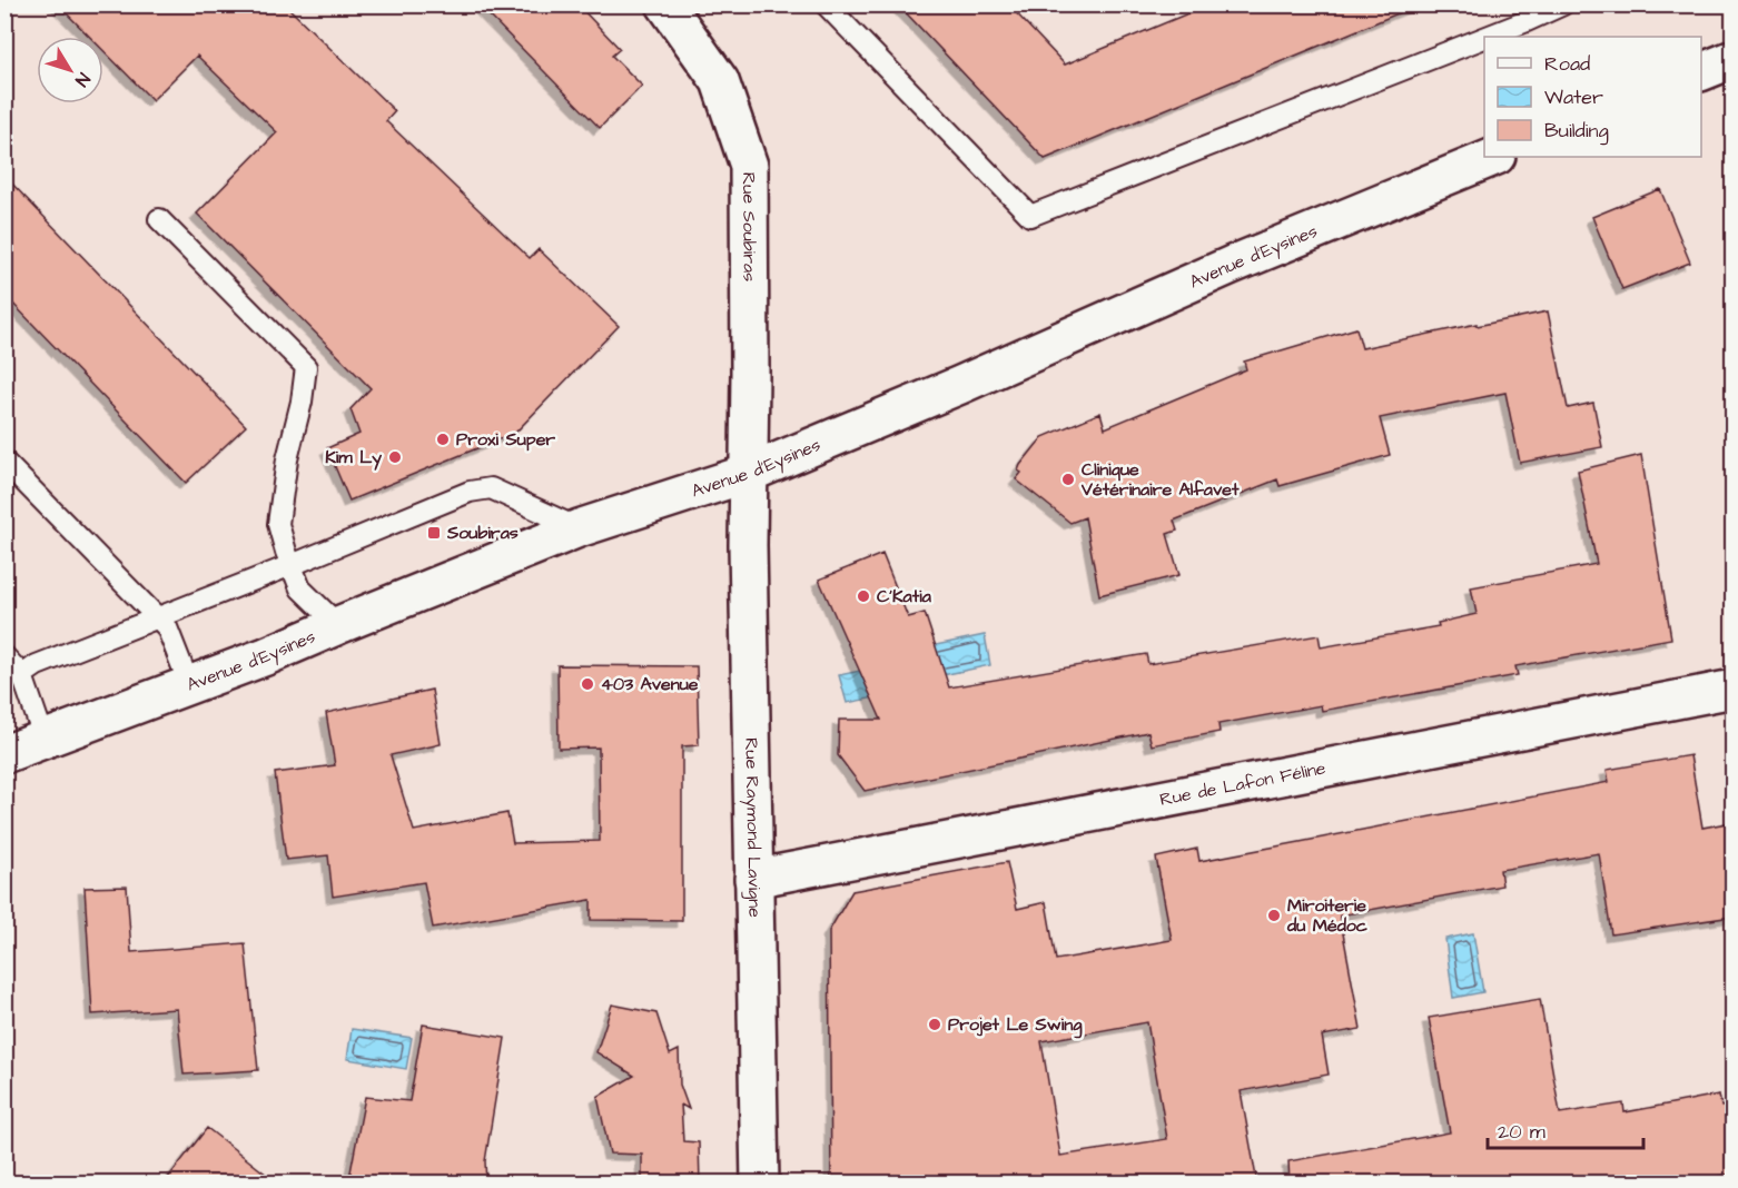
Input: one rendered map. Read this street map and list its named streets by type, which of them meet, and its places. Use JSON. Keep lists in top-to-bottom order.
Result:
{
  "streets": {
    "street": [
      "Rue Soubiras",
      "Avenue d'Eysines",
      "Rue de Lafon Féline",
      "Rue Raymond Lavigne"
    ]
  },
  "crossings": [
    ["Rue Soubiras", "Avenue d'Eysines"],
    ["Rue Soubiras", "Rue Raymond Lavigne"],
    ["Avenue d'Eysines", "Rue Raymond Lavigne"],
    ["Rue de Lafon Féline", "Rue Raymond Lavigne"]
  ],
  "places": {
    "other": [
      "Proxi Super",
      "Kim Ly",
      "Clinique Vétérinaire Alfavet",
      "C'Katia",
      "403 Avenue",
      "Miroiterie du Médoc",
      "Projet Le Swing"
    ],
    "transit": ["Soubiras"]
  },
  "legend": ["Road", "Water", "Building"],
  "scale_bar": "20 m",
  "north": "bottom right"
}
